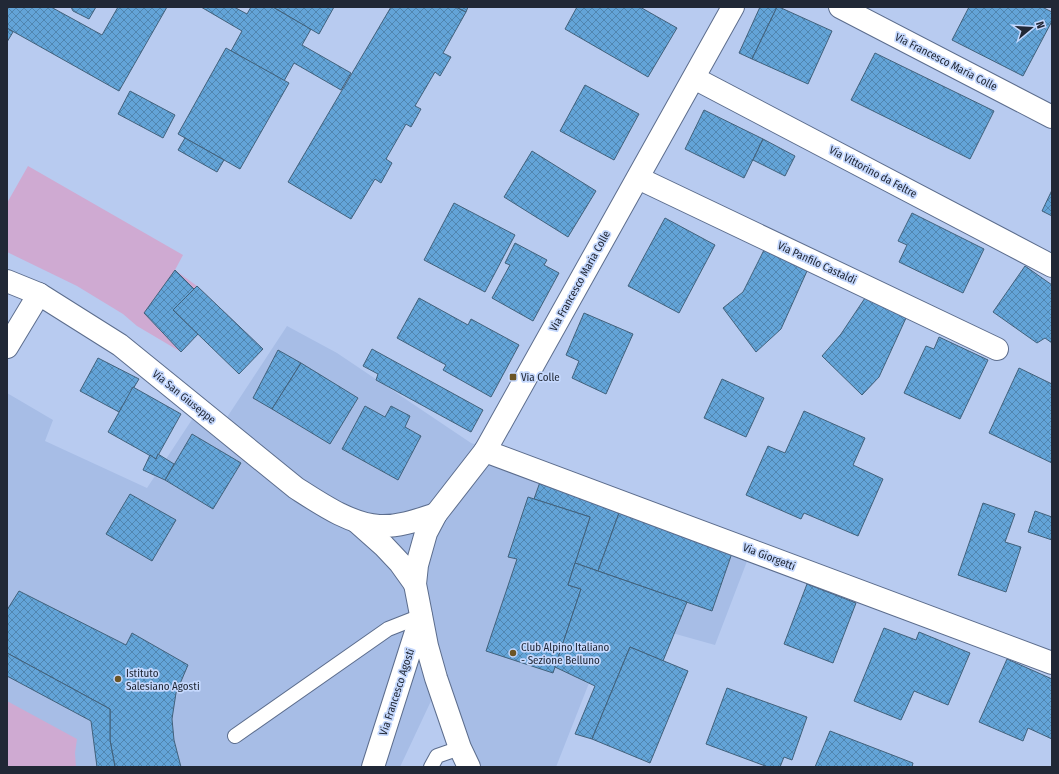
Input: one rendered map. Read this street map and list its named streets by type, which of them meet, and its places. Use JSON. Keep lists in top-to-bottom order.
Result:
{
  "streets": {
    "street": [
      "Via Francesco Maria Colle",
      "Via Vittorino da Feltre",
      "Via Panfilo Castaldi",
      "Via San Giuseppe",
      "Via Giorgetti",
      "Via Francesco Agosti"
    ]
  },
  "crossings": [
    ["Via Francesco Maria Colle", "Via Vittorino da Feltre"],
    ["Via Francesco Maria Colle", "Via Panfilo Castaldi"],
    ["Via Francesco Maria Colle", "Via San Giuseppe"],
    ["Via Francesco Maria Colle", "Via Giorgetti"]
  ],
  "places": {
    "transit": ["Via Colle"],
    "other": ["Club Alpino Italiano - Sezione Belluno", "Istituto Salesiano Agosti"]
  },
  "north": "right"
}
